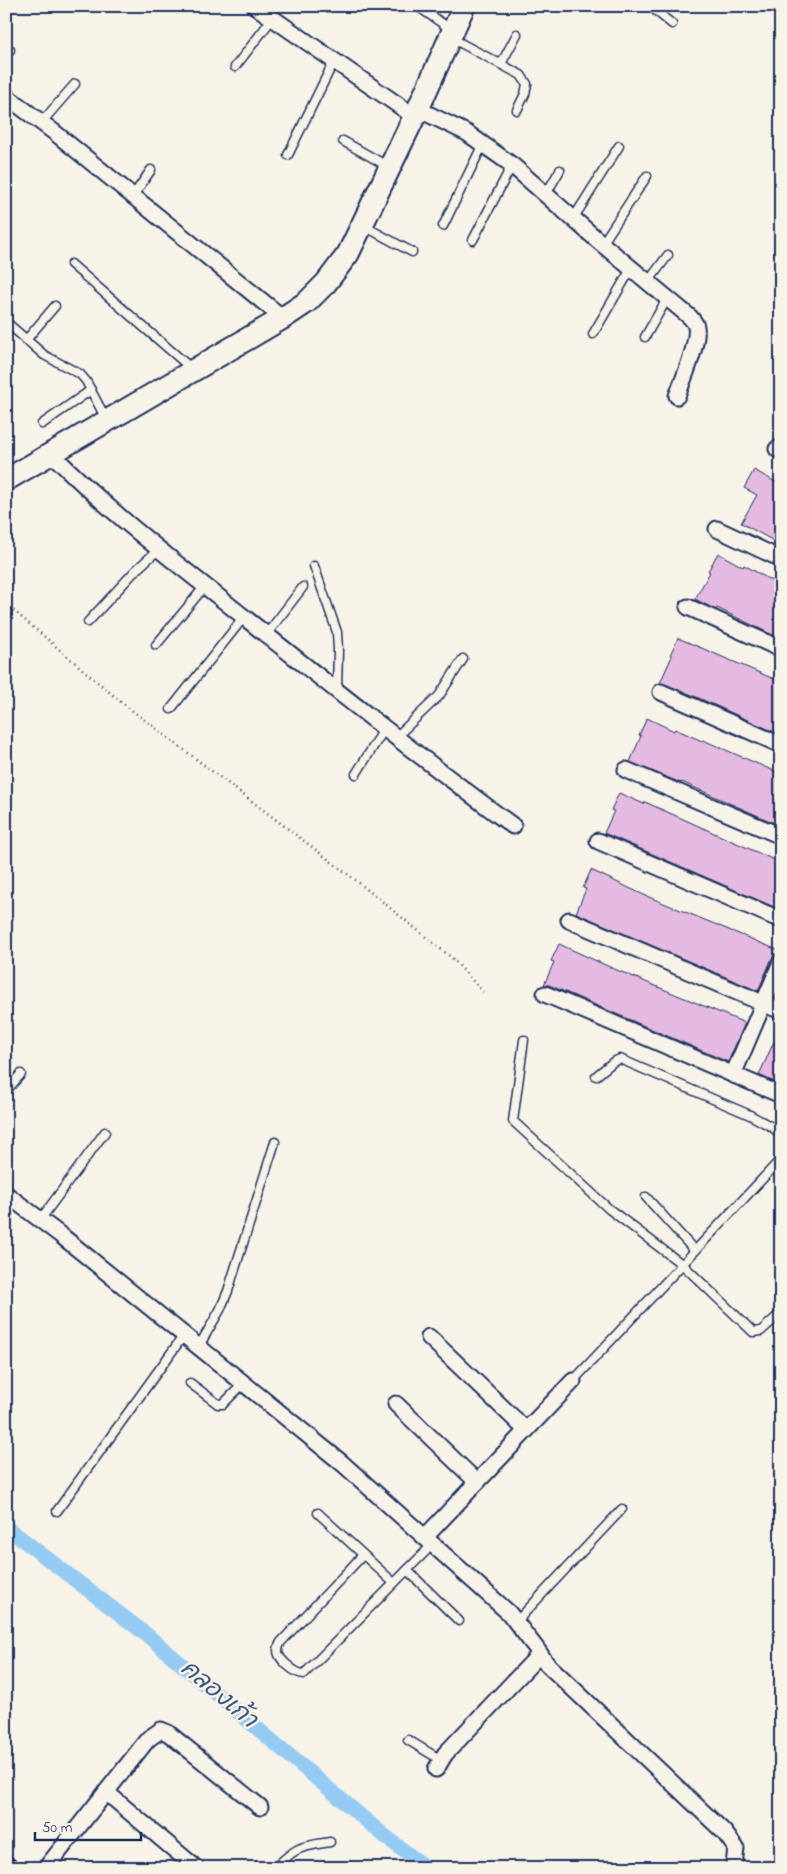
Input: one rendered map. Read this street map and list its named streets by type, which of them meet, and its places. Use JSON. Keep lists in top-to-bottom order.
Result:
{
  "water": ["คลองเก้า"],
  "scale_bar": "50 m"
}
